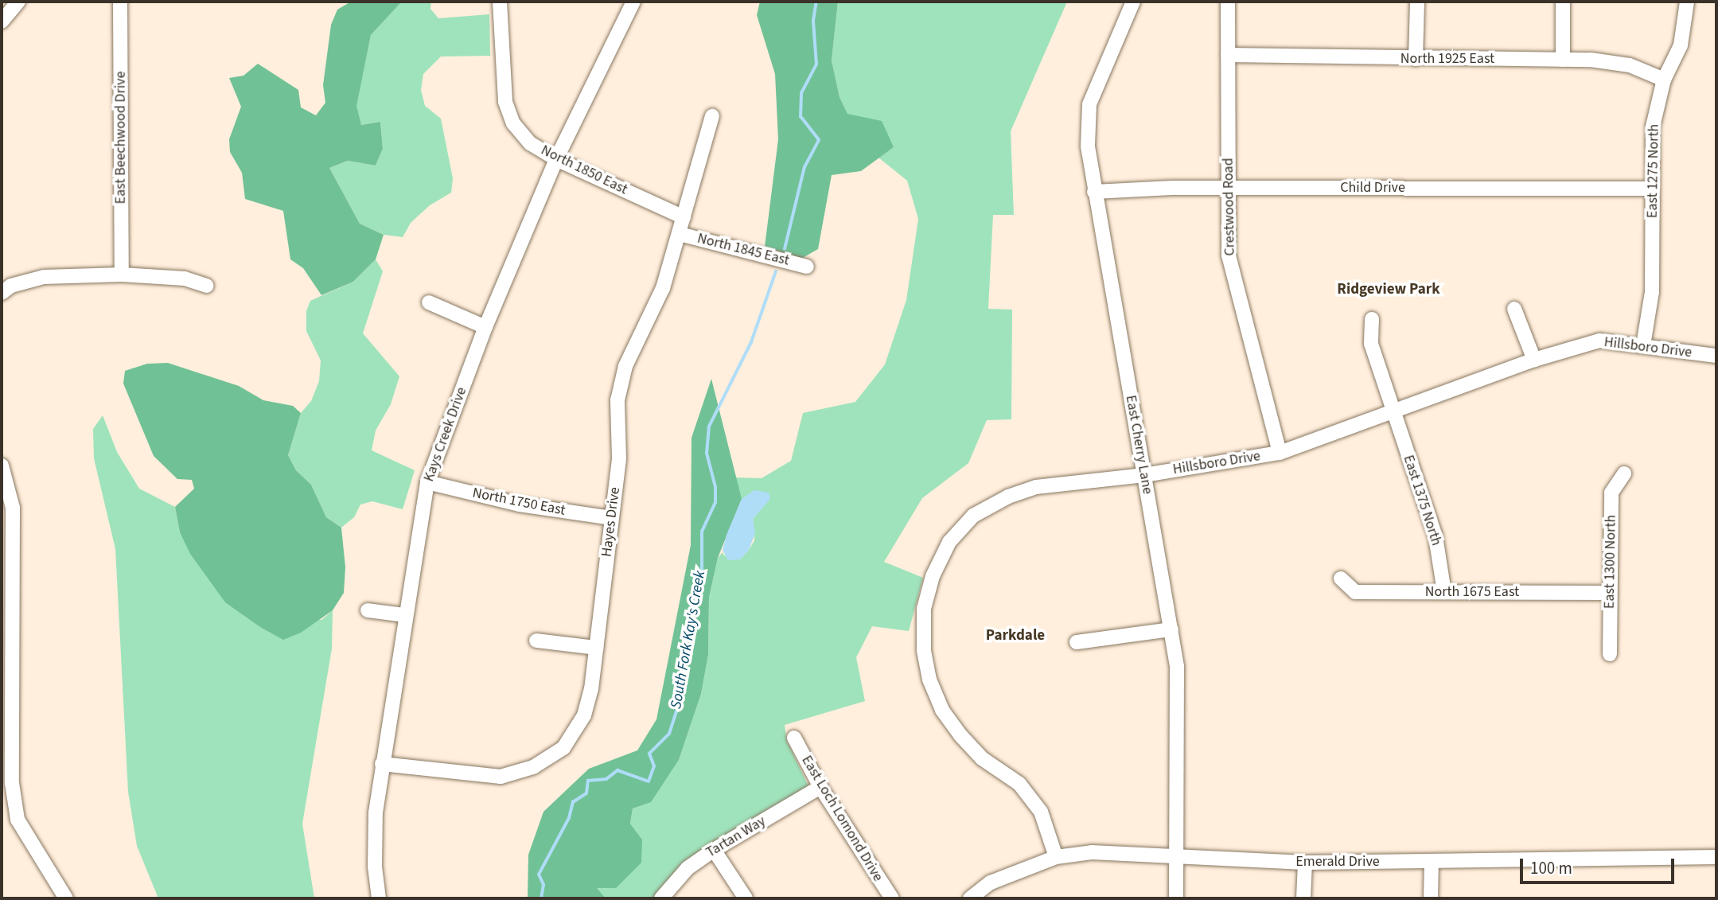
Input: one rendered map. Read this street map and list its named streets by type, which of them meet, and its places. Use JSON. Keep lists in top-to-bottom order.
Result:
{
  "streets": {
    "street": [
      "North 1925 East",
      "East Beechwood Drive",
      "North 1850 East",
      "East 1275 North",
      "Child Drive",
      "Crestwood Road",
      "North 1845 East",
      "Hillsboro Drive",
      "Kays Creek Drive",
      "East Cherry Lane",
      "East 1375 North",
      "North 1750 East",
      "Hayes Drive",
      "East 1300 North",
      "North 1675 East",
      "East Loch Lomond Drive",
      "Tartan Way",
      "Emerald Drive"
    ]
  },
  "crossings": [
    ["North 1925 East", "East 1275 North"],
    ["North 1925 East", "Crestwood Road"],
    ["North 1850 East", "Kays Creek Drive"],
    ["North 1850 East", "Hayes Drive"],
    ["East 1275 North", "Child Drive"],
    ["East 1275 North", "Hillsboro Drive"],
    ["Child Drive", "Crestwood Road"],
    ["Child Drive", "East Cherry Lane"],
    ["Crestwood Road", "Hillsboro Drive"],
    ["North 1845 East", "Hayes Drive"],
    ["Hillsboro Drive", "East Cherry Lane"],
    ["Hillsboro Drive", "East 1375 North"],
    ["Hillsboro Drive", "Emerald Drive"],
    ["Kays Creek Drive", "North 1750 East"],
    ["Kays Creek Drive", "Hayes Drive"],
    ["East Cherry Lane", "Emerald Drive"],
    ["East 1375 North", "North 1675 East"],
    ["North 1750 East", "Hayes Drive"],
    ["East 1300 North", "North 1675 East"],
    ["East Loch Lomond Drive", "Tartan Way"]
  ],
  "districts": ["Ridgeview Park", "Parkdale"],
  "water": ["South Fork Kay's Creek"],
  "scale_bar": "100 m"
}
